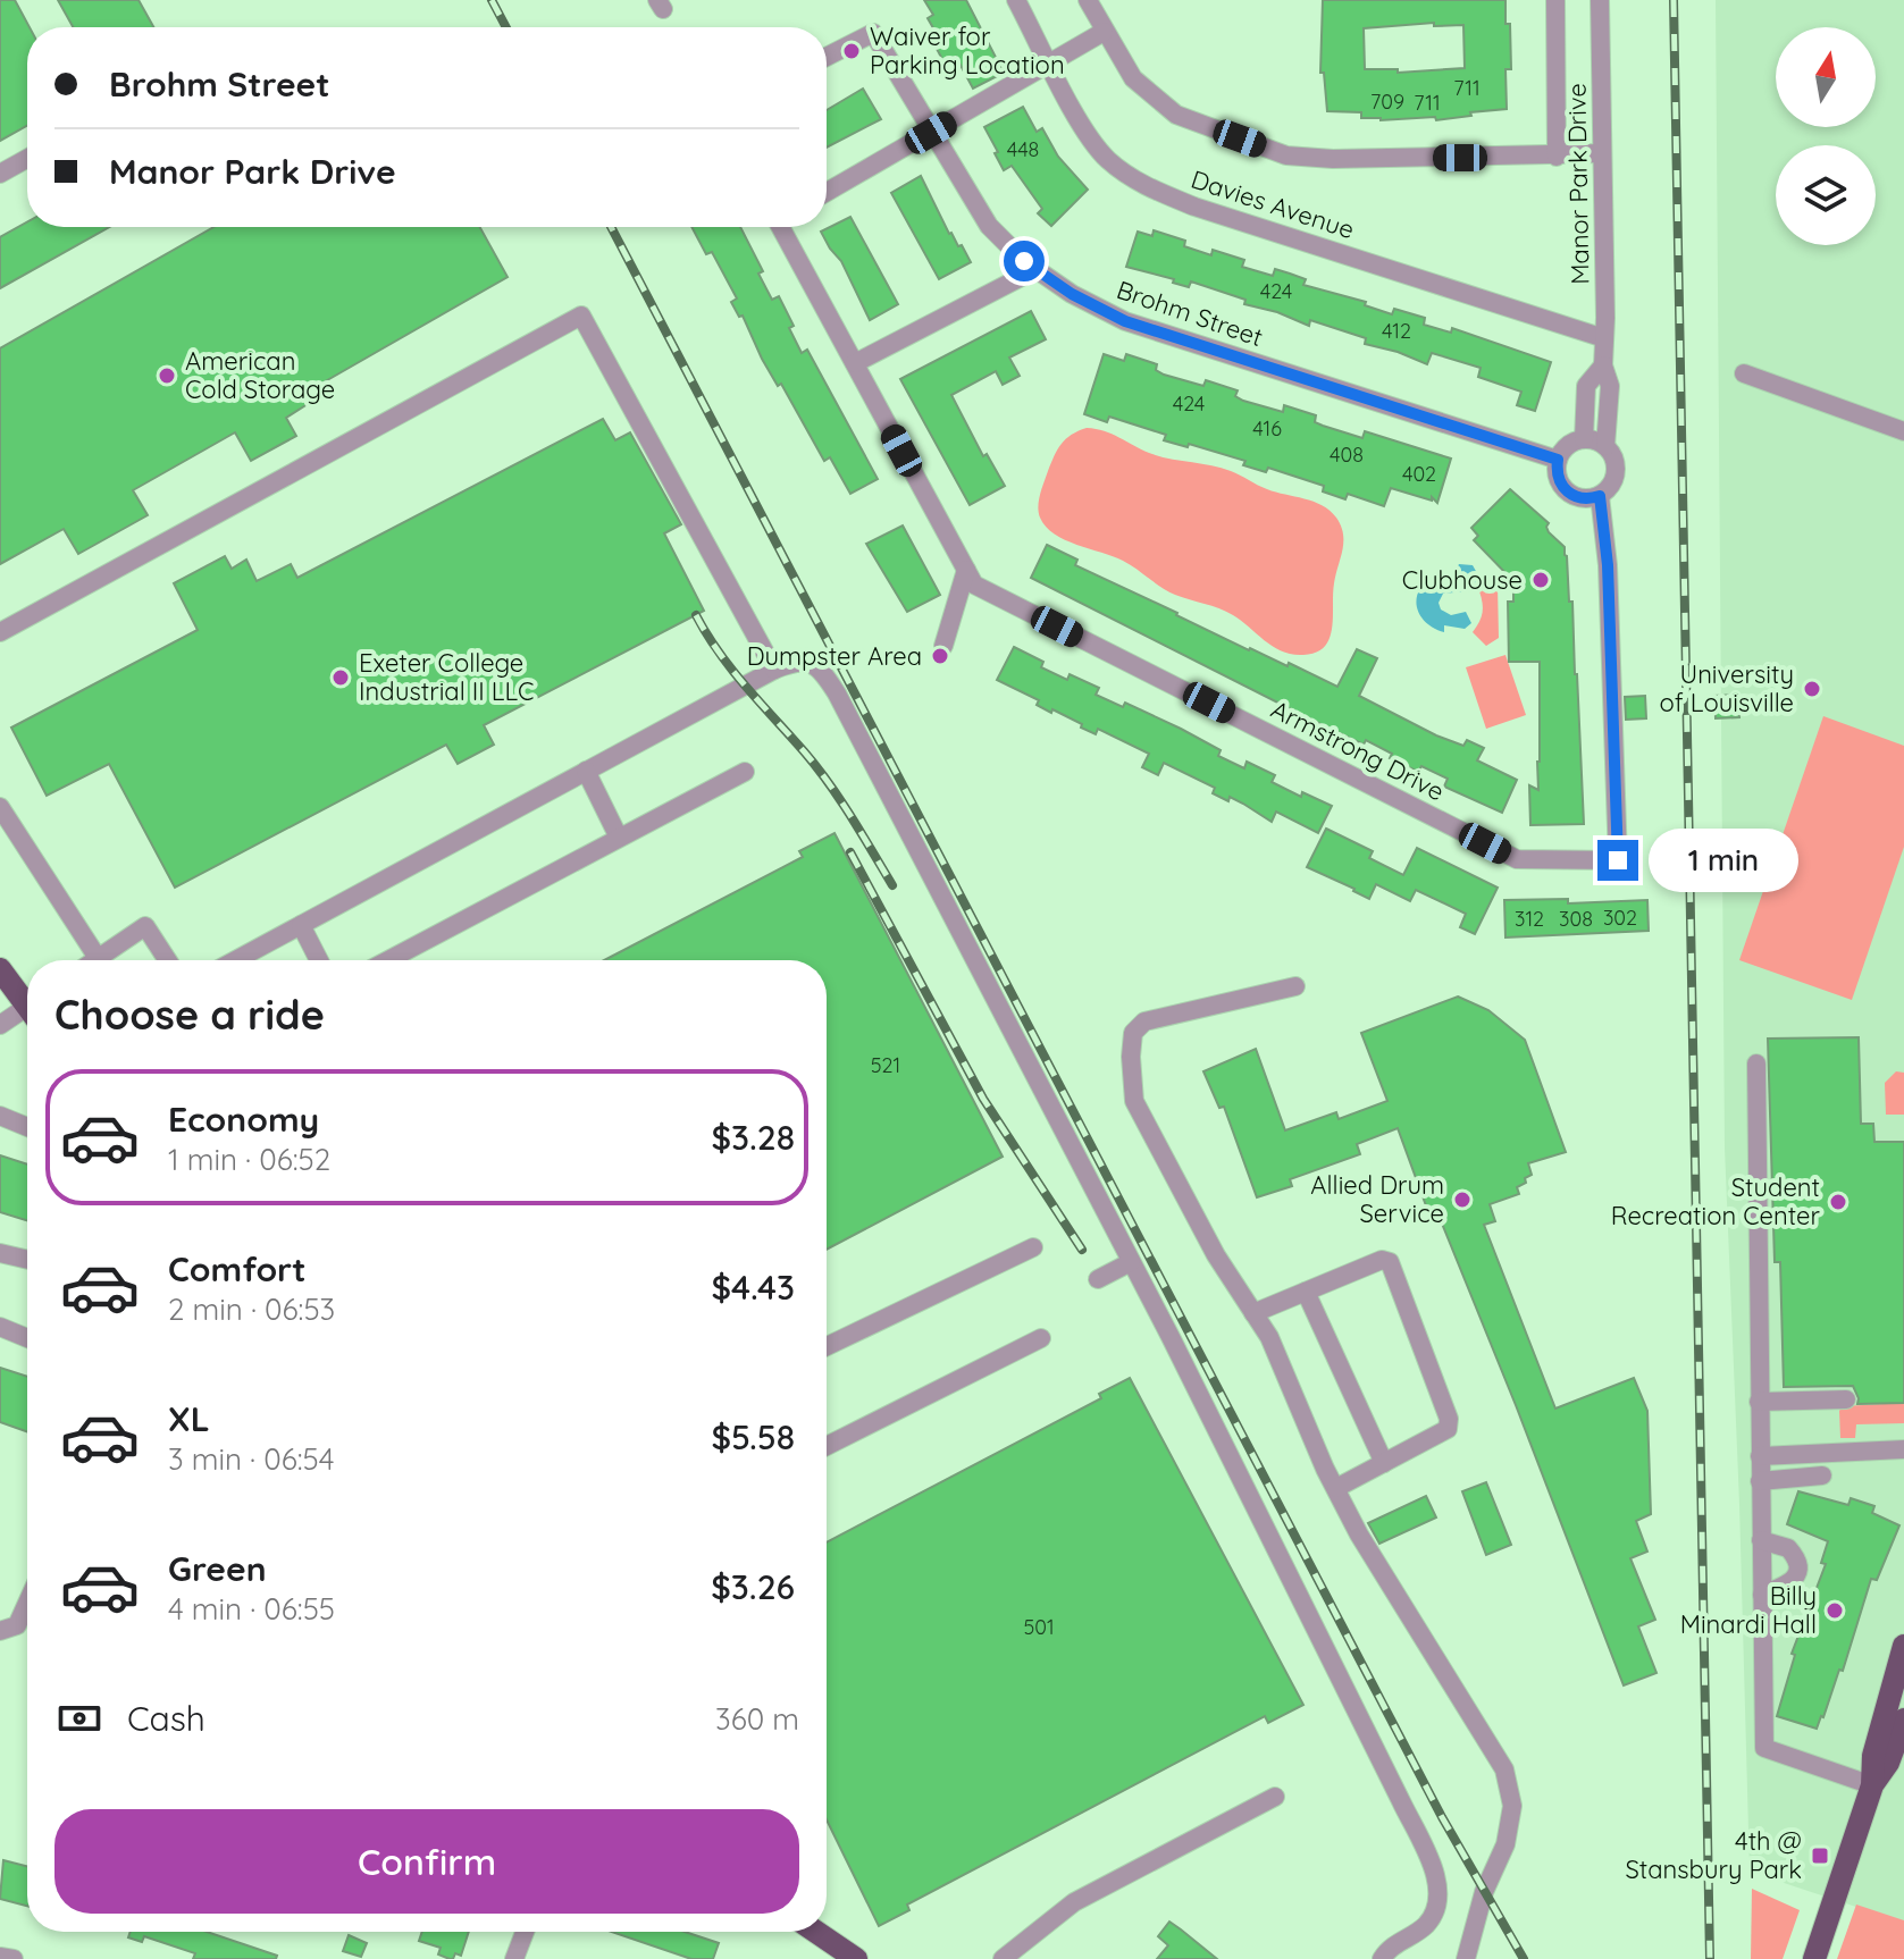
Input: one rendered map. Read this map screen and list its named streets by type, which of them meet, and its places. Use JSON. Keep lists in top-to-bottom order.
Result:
{
  "streets": {
    "street": [
      "Manor Park Drive",
      "Davies Avenue",
      "Brohm Street",
      "Armstrong Drive"
    ]
  },
  "crossings": [
    ["Manor Park Drive", "Davies Avenue"],
    ["Manor Park Drive", "Brohm Street"],
    ["Manor Park Drive", "Armstrong Drive"]
  ],
  "places": {
    "other": [
      "Waiver for Parking Location",
      "American Cold Storage",
      "Clubhouse",
      "Dumpster Area",
      "Exeter College Industrial II LLC",
      "University of Louisville",
      "Allied Drum Service",
      "Student Recreation Center",
      "Billy Minardi Hall"
    ],
    "transit": ["4th @ Stansbury Park"]
  },
  "house_numbers": [
    "711",
    "709",
    "711",
    "448",
    "424",
    "412",
    "424",
    "416",
    "408",
    "402",
    "302",
    "312",
    "308",
    "521",
    "501"
  ],
  "north": "top",
  "page": {
    "banner": ["Brohm Street", "Manor Park Drive"],
    "bubble": "1 min",
    "heading": "Choose a ride",
    "list": [
      {
        "name": "Economy",
        "note": "1 min · 06:52",
        "value": "$3.28"
      },
      {
        "name": "Comfort",
        "note": "2 min · 06:53",
        "value": "$4.43"
      },
      {
        "name": "XL",
        "note": "3 min · 06:54",
        "value": "$5.58"
      },
      {
        "name": "Green",
        "note": "4 min · 06:55",
        "value": "$3.26"
      }
    ],
    "pay": ["Cash", "360 m"],
    "buttons": "Confirm"
  }
}
